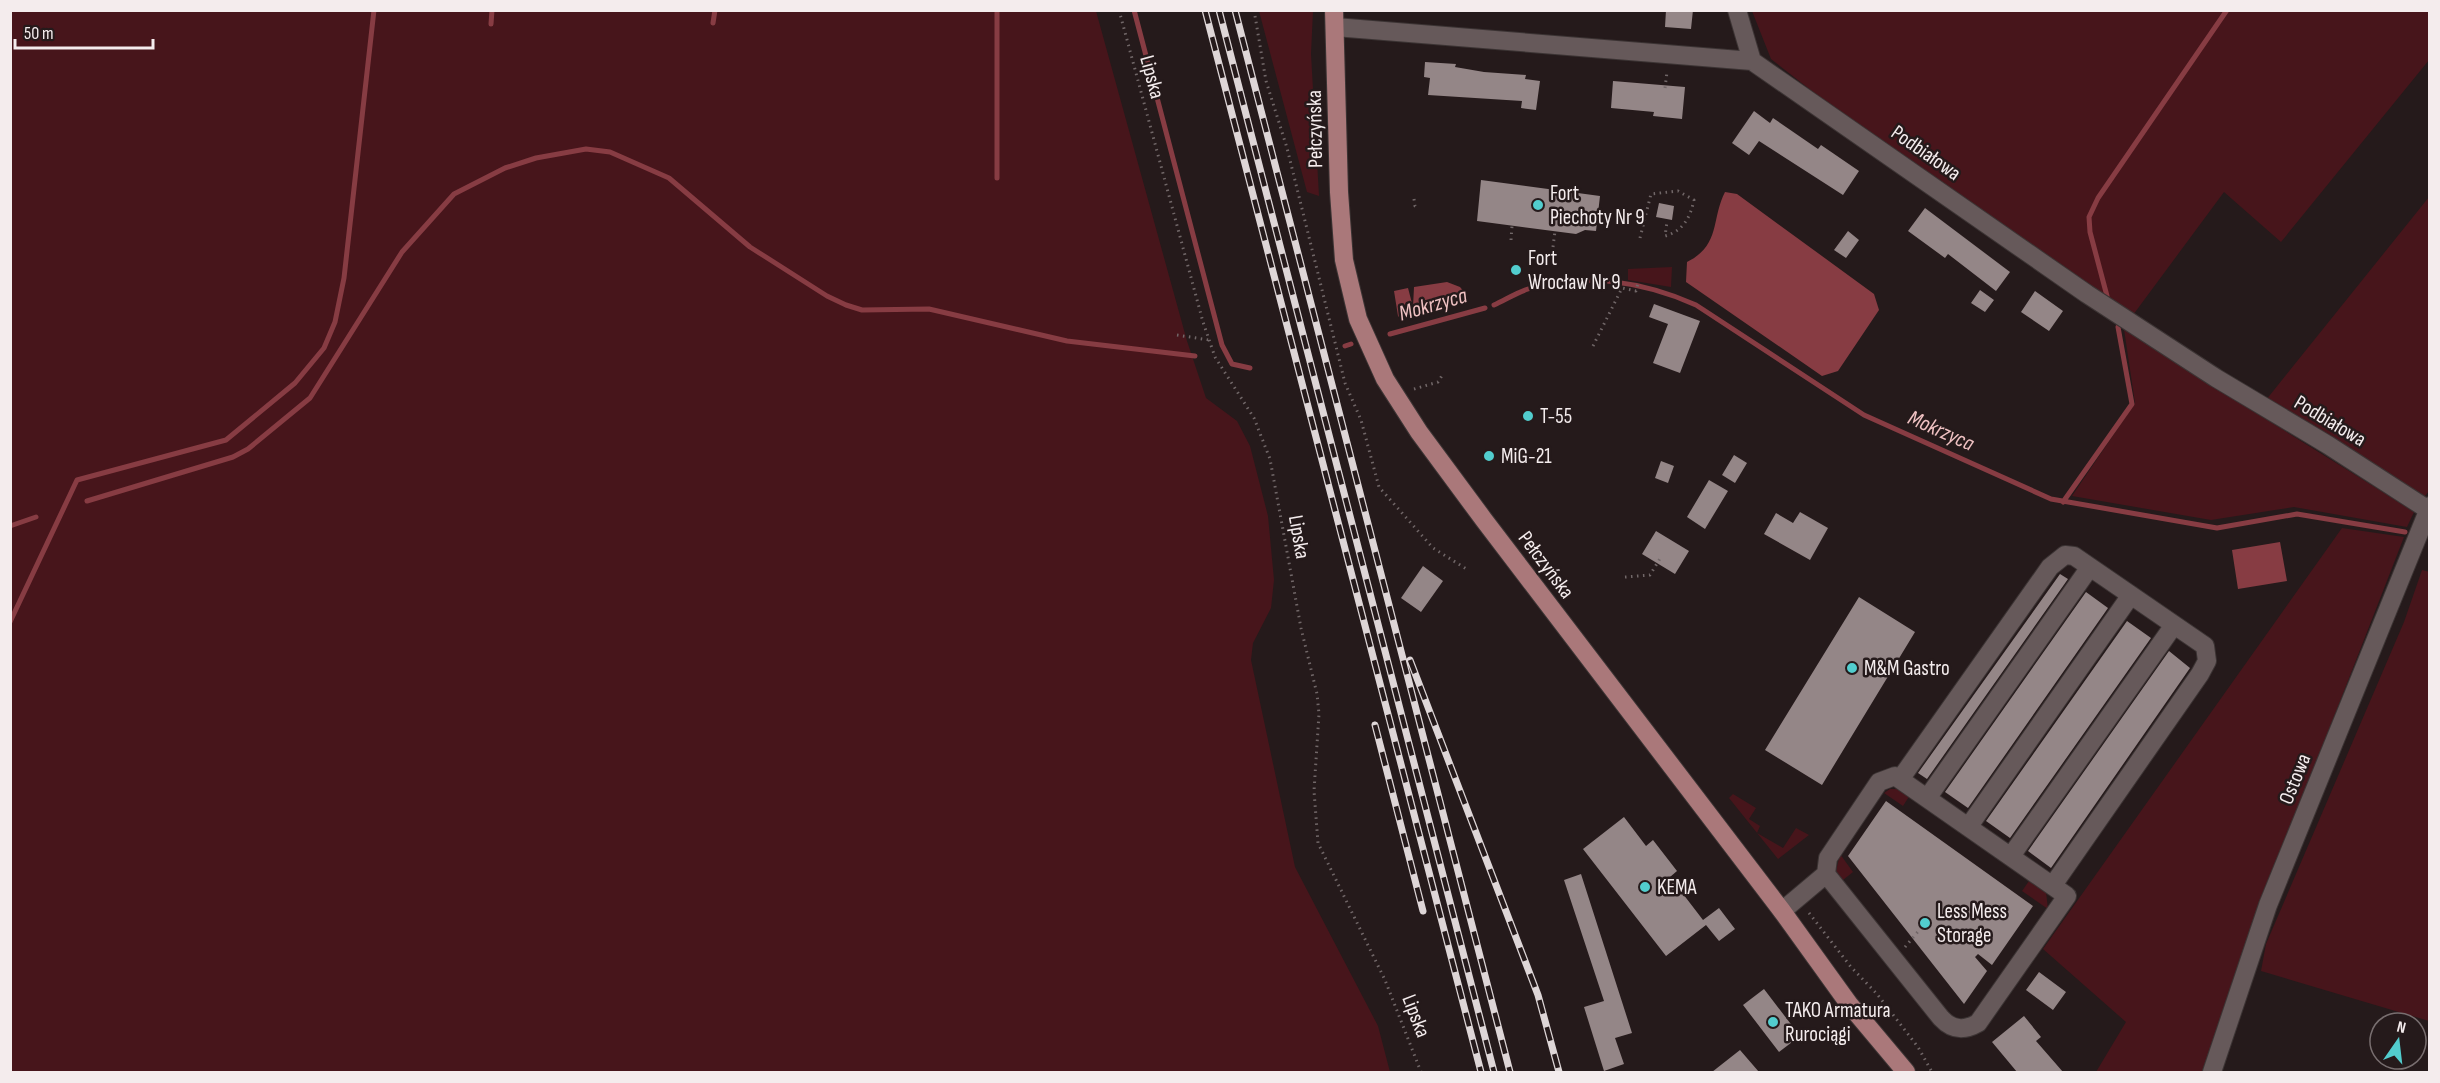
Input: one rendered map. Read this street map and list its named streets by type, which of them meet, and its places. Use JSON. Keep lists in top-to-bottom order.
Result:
{
  "streets": {
    "main road": ["Pełczyńska"],
    "street": ["Podbiałowa", "Ostowa"],
    "path": ["Lipska"]
  },
  "crossings": [
    ["Podbiałowa", "Ostowa"]
  ],
  "water": ["Mokrzyca"],
  "places": [
    "Fort Piechoty Nr 9",
    "Fort Wrocław Nr 9",
    "T-55",
    "MiG-21",
    "M&M Gastro",
    "KEMA",
    "Less Mess Storage",
    "TAKO Armatura Rurociągi"
  ],
  "scale_bar": "50 m",
  "north": "top"
}
